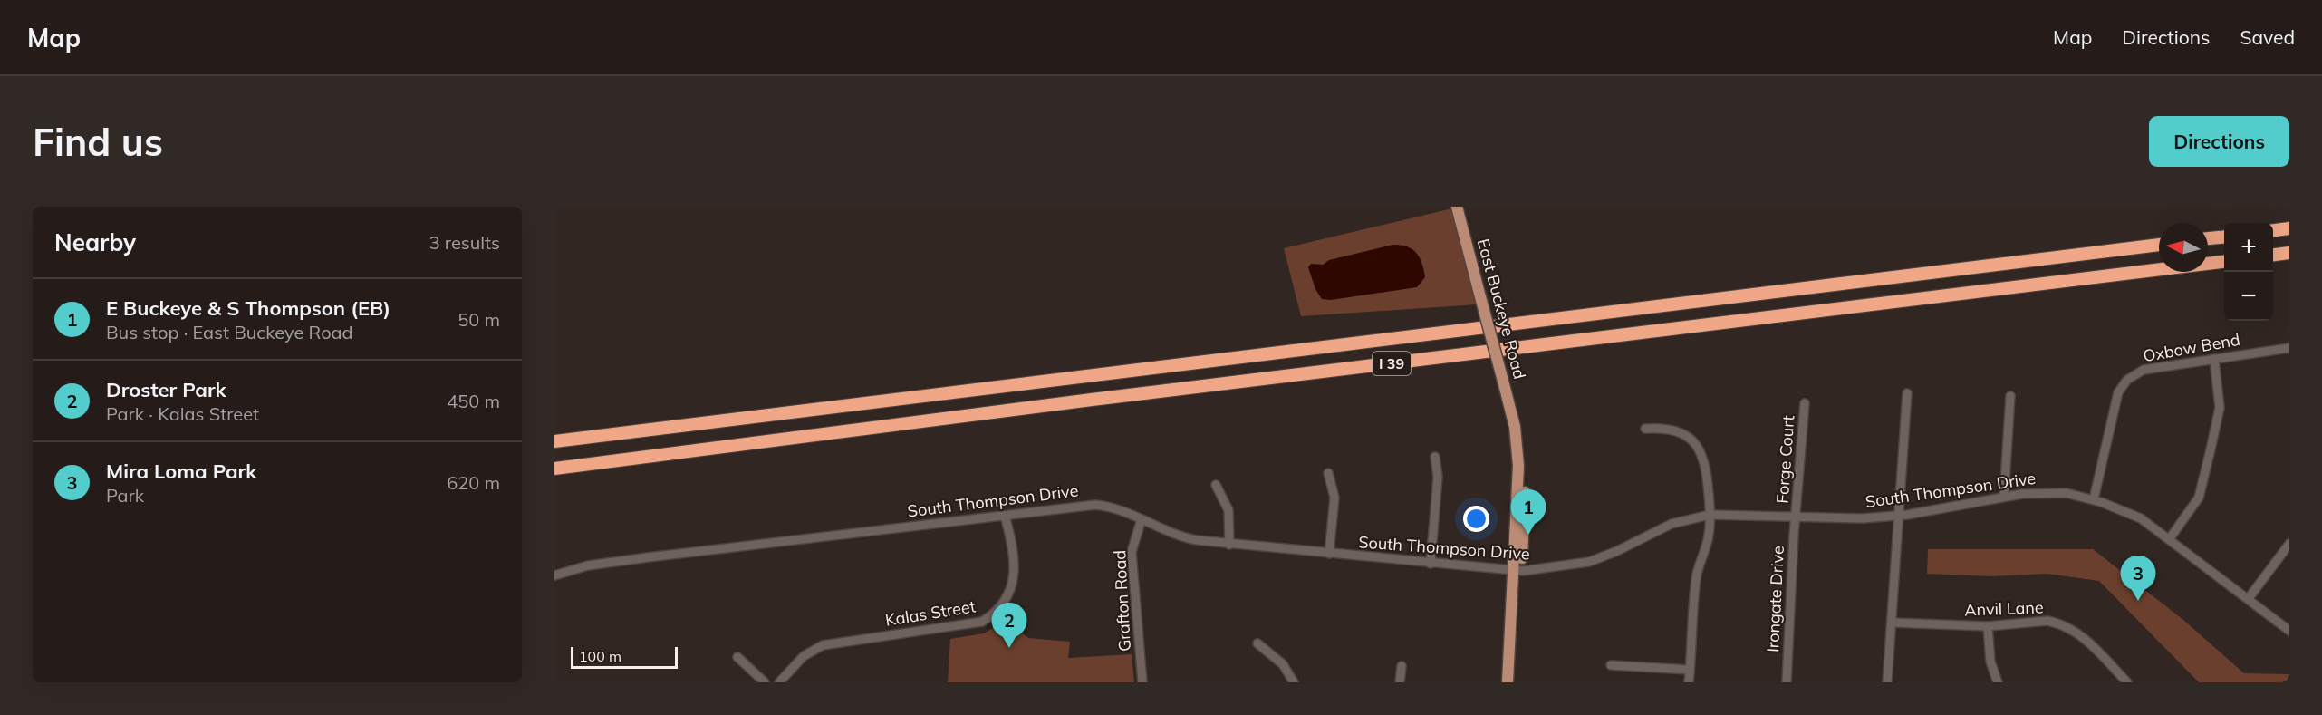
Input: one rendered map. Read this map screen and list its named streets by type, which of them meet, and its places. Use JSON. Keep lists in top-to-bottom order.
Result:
{
  "streets": {
    "highway": ["I 39"],
    "main road": ["East Buckeye Road"],
    "street": [
      "Oxbow Bend",
      "Forge Court",
      "South Thompson Drive",
      "Irongate Drive",
      "Grafton Road",
      "Anvil Lane",
      "Kalas Street"
    ]
  },
  "crossings": [
    ["East Buckeye Road", "South Thompson Drive"],
    ["Oxbow Bend", "South Thompson Drive"],
    ["Forge Court", "South Thompson Drive"],
    ["Forge Court", "Irongate Drive"],
    ["South Thompson Drive", "Irongate Drive"],
    ["South Thompson Drive", "Grafton Road"],
    ["South Thompson Drive", "Kalas Street"]
  ],
  "scale_bar": "100 m",
  "north": "left",
  "page": {
    "header": "Map",
    "nav": ["Map", "Directions", "Saved"],
    "buttons": "Directions",
    "title": "Find us",
    "heading": ["Nearby", "3 results"],
    "map_buttons": ["+", "−"],
    "list": [
      {
        "mark": "1",
        "name": "E Buckeye & S Thompson (EB)",
        "note": "Bus stop · East Buckeye Road",
        "value": "50 m"
      },
      {
        "mark": "2",
        "name": "Droster Park",
        "note": "Park · Kalas Street",
        "value": "450 m"
      },
      {
        "mark": "3",
        "name": "Mira Loma Park",
        "note": "Park",
        "value": "620 m"
      }
    ],
    "pins": ["1", "3", "2"],
    "scale": "100 m"
  }
}
